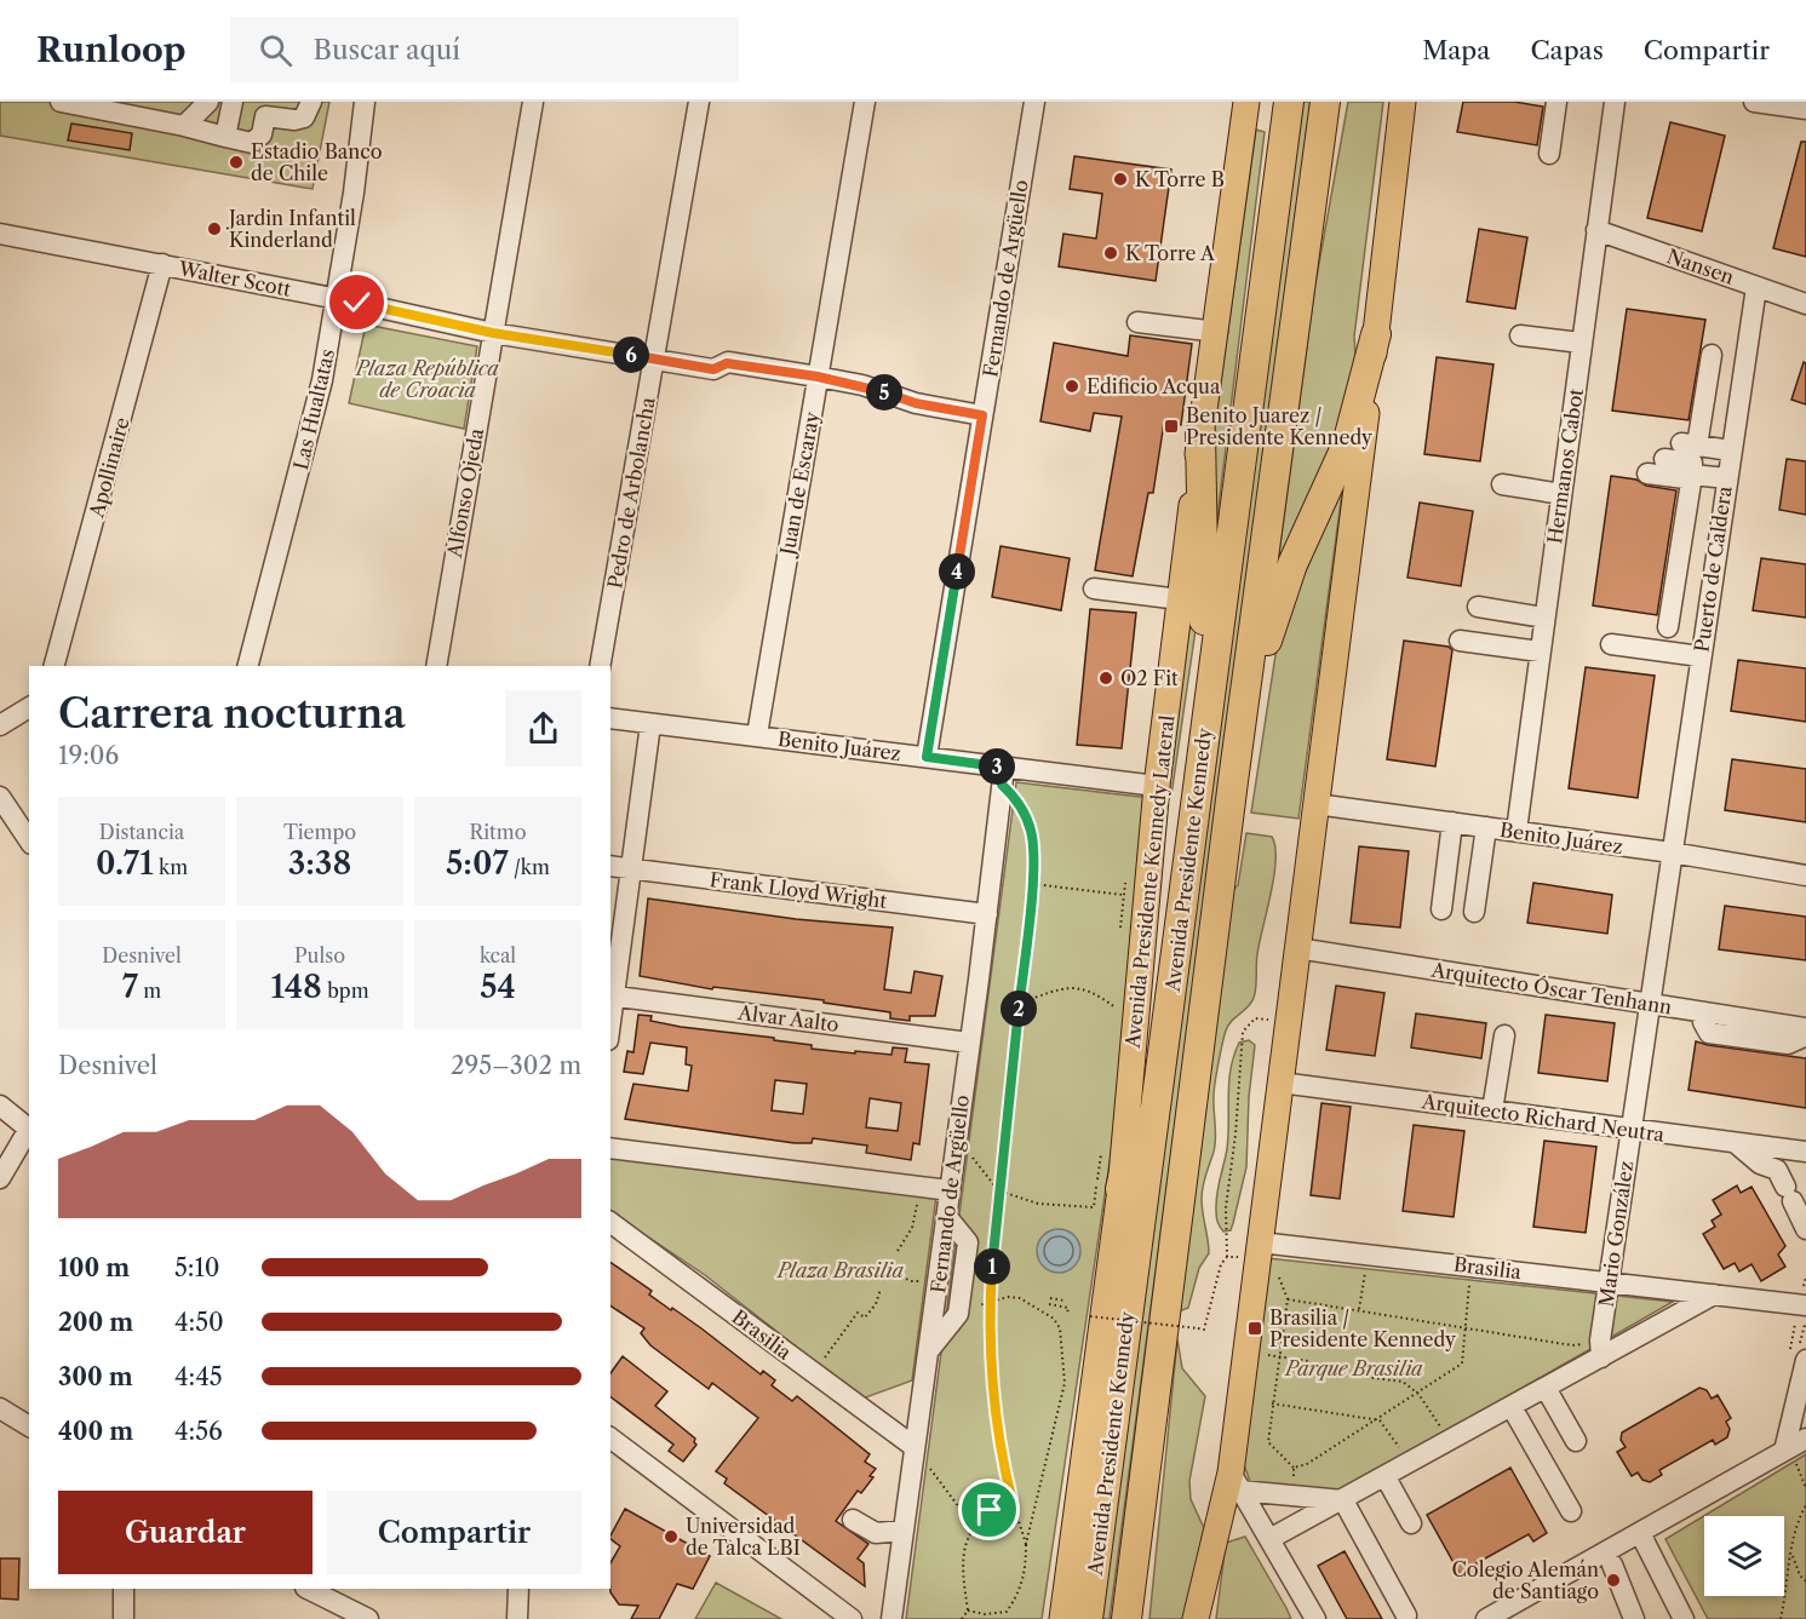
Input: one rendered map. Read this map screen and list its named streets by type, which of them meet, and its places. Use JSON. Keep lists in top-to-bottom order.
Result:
{
  "streets": {
    "highway": ["Avenida Presidente Kennedy"],
    "main road": ["Avenida Presidente Kennedy Lateral"],
    "street": [
      "Nansen",
      "Walter Scott",
      "Fernando de Argüello",
      "Las Hualtatas",
      "Hermanos Cabot",
      "Apollinaire",
      "Juan de Escaray",
      "Alfonso Ojeda",
      "Pedro de Arbolancha",
      "Puerto de Caldera",
      "Benito Juárez",
      "Frank Lloyd Wright",
      "Arquitecto Óscar Tenhann",
      "Alvar Aalto",
      "Arquitecto Richard Neutra",
      "Mario González",
      "Brasilia"
    ]
  },
  "crossings": [
    ["Nansen", "Hermanos Cabot"],
    ["Nansen", "Puerto de Caldera"],
    ["Walter Scott", "Fernando de Argüello"],
    ["Walter Scott", "Las Hualtatas"],
    ["Walter Scott", "Apollinaire"],
    ["Walter Scott", "Juan de Escaray"],
    ["Walter Scott", "Alfonso Ojeda"],
    ["Walter Scott", "Pedro de Arbolancha"],
    ["Fernando de Argüello", "Benito Juárez"],
    ["Fernando de Argüello", "Frank Lloyd Wright"],
    ["Fernando de Argüello", "Alvar Aalto"],
    ["Fernando de Argüello", "Brasilia"],
    ["Hermanos Cabot", "Benito Juárez"],
    ["Juan de Escaray", "Benito Juárez"],
    ["Puerto de Caldera", "Benito Juárez"],
    ["Puerto de Caldera", "Mario González"],
    ["Benito Juárez", "Avenida Presidente Kennedy Lateral"],
    ["Benito Juárez", "Mario González"],
    ["Arquitecto Óscar Tenhann", "Mario González"],
    ["Arquitecto Richard Neutra", "Mario González"],
    ["Mario González", "Brasilia"]
  ],
  "parks": ["Plaza República de Croacia", "Plaza Brasilia", "Parque Brasilia"],
  "places": {
    "other": [
      "Estadio Banco de Chile",
      "K Torre B",
      "Jardin Infantil Kinderland",
      "K Torre A",
      "Edificio Acqua",
      "O2 Fit",
      "Universidad de Talca LBI",
      "Colegio Alemán de Santiago"
    ],
    "transit": ["Benito Juarez / Presidente Kennedy", "Brasilia / Presidente Kennedy"]
  },
  "page": {
    "header": "Runloop",
    "search": "Buscar aquí",
    "nav": ["Mapa", "Capas", "Compartir"],
    "pins": [
      "6",
      "5",
      "4",
      "3",
      "2",
      "1"
    ],
    "heading": ["Carrera nocturna", "19:06"],
    "stats": [
      ["Distancia", "0.71 km"],
      ["Tiempo", "3:38"],
      ["Ritmo", "5:07 /km"],
      ["Desnivel", "7 m"],
      ["Pulso", "148 bpm"],
      ["kcal", "54"]
    ],
    "chart": ["Desnivel", "295–302 m"],
    "list": [
      {
        "name": "100 m",
        "note": "5:10"
      },
      {
        "name": "200 m",
        "note": "4:50"
      },
      {
        "name": "300 m",
        "note": "4:45"
      },
      {
        "name": "400 m",
        "note": "4:56"
      }
    ],
    "buttons": ["Guardar", "Compartir"]
  }
}
